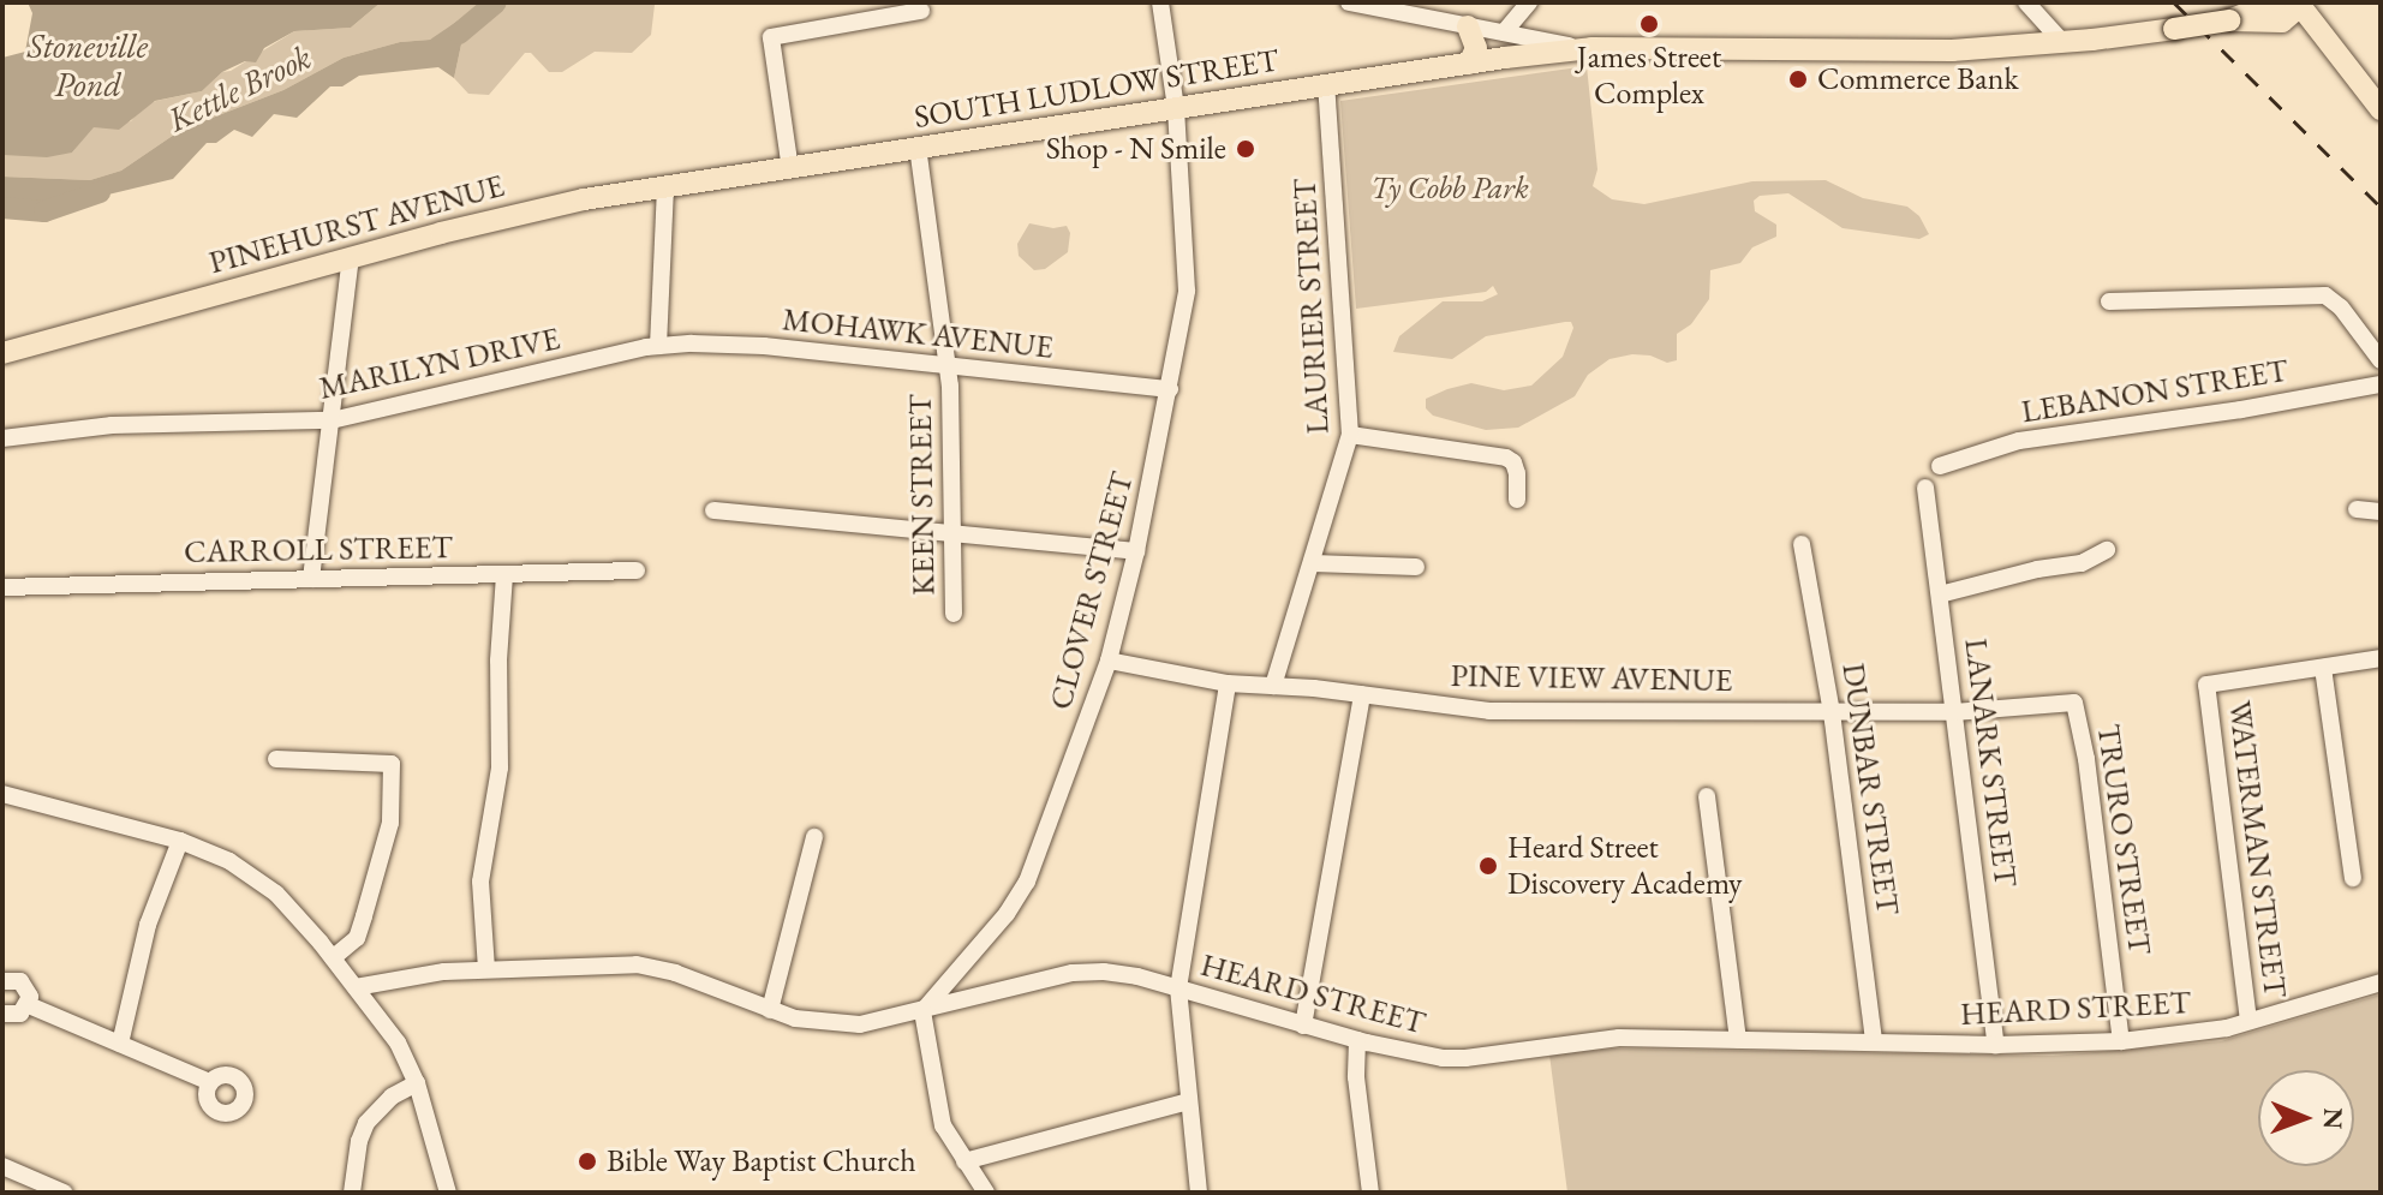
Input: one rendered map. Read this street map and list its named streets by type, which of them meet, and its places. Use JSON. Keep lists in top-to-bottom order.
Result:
{
  "streets": {
    "main road": ["SOUTH LUDLOW STREET", "PINEHURST AVENUE"],
    "street": [
      "LAURIER STREET",
      "MOHAWK AVENUE",
      "MARILYN DRIVE",
      "LEBANON STREET",
      "KEEN STREET",
      "CARROLL STREET",
      "CLOVER STREET",
      "PINE VIEW AVENUE",
      "LANARK STREET",
      "DUNBAR STREET",
      "TRURO STREET",
      "WATERMAN STREET",
      "HEARD STREET"
    ]
  },
  "crossings": [
    ["SOUTH LUDLOW STREET", "PINEHURST AVENUE"],
    ["SOUTH LUDLOW STREET", "LAURIER STREET"],
    ["SOUTH LUDLOW STREET", "KEEN STREET"],
    ["SOUTH LUDLOW STREET", "CLOVER STREET"],
    ["LAURIER STREET", "PINE VIEW AVENUE"],
    ["MOHAWK AVENUE", "MARILYN DRIVE"],
    ["MOHAWK AVENUE", "KEEN STREET"],
    ["MOHAWK AVENUE", "CLOVER STREET"],
    ["CLOVER STREET", "PINE VIEW AVENUE"],
    ["CLOVER STREET", "HEARD STREET"],
    ["PINE VIEW AVENUE", "LANARK STREET"],
    ["PINE VIEW AVENUE", "DUNBAR STREET"],
    ["PINE VIEW AVENUE", "TRURO STREET"],
    ["LANARK STREET", "HEARD STREET"],
    ["DUNBAR STREET", "HEARD STREET"],
    ["TRURO STREET", "HEARD STREET"],
    ["WATERMAN STREET", "HEARD STREET"]
  ],
  "water": ["Stoneville Pond", "Kettle Brook"],
  "parks": ["Ty Cobb Park"],
  "places": [
    "James Street Complex",
    "Commerce Bank",
    "Shop - N Smile",
    "Heard Street Discovery Academy",
    "Bible Way Baptist Church"
  ],
  "north": "right"
}
